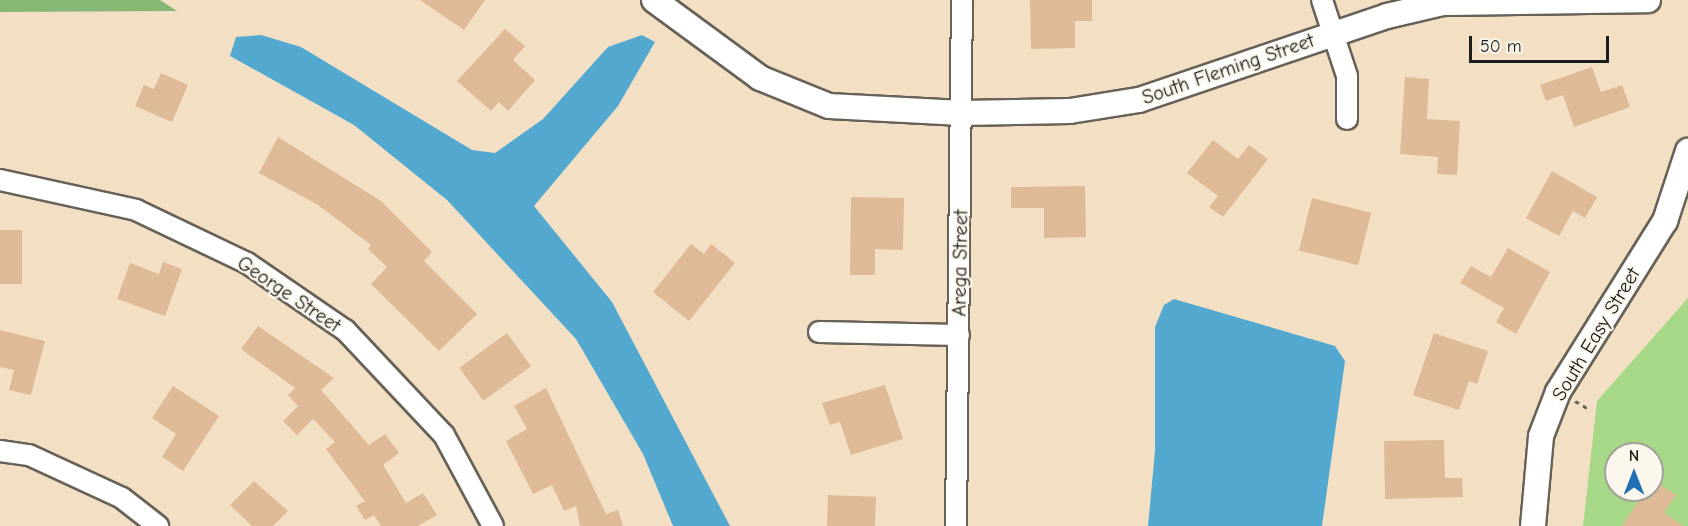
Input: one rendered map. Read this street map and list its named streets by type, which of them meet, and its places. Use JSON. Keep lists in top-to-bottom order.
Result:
{
  "streets": {
    "street": [
      "South Fleming Street",
      "Arega Street",
      "George Street",
      "South Easy Street"
    ]
  },
  "crossings": [
    ["South Fleming Street", "Arega Street"]
  ],
  "scale_bar": "50 m",
  "north": "top"
}
